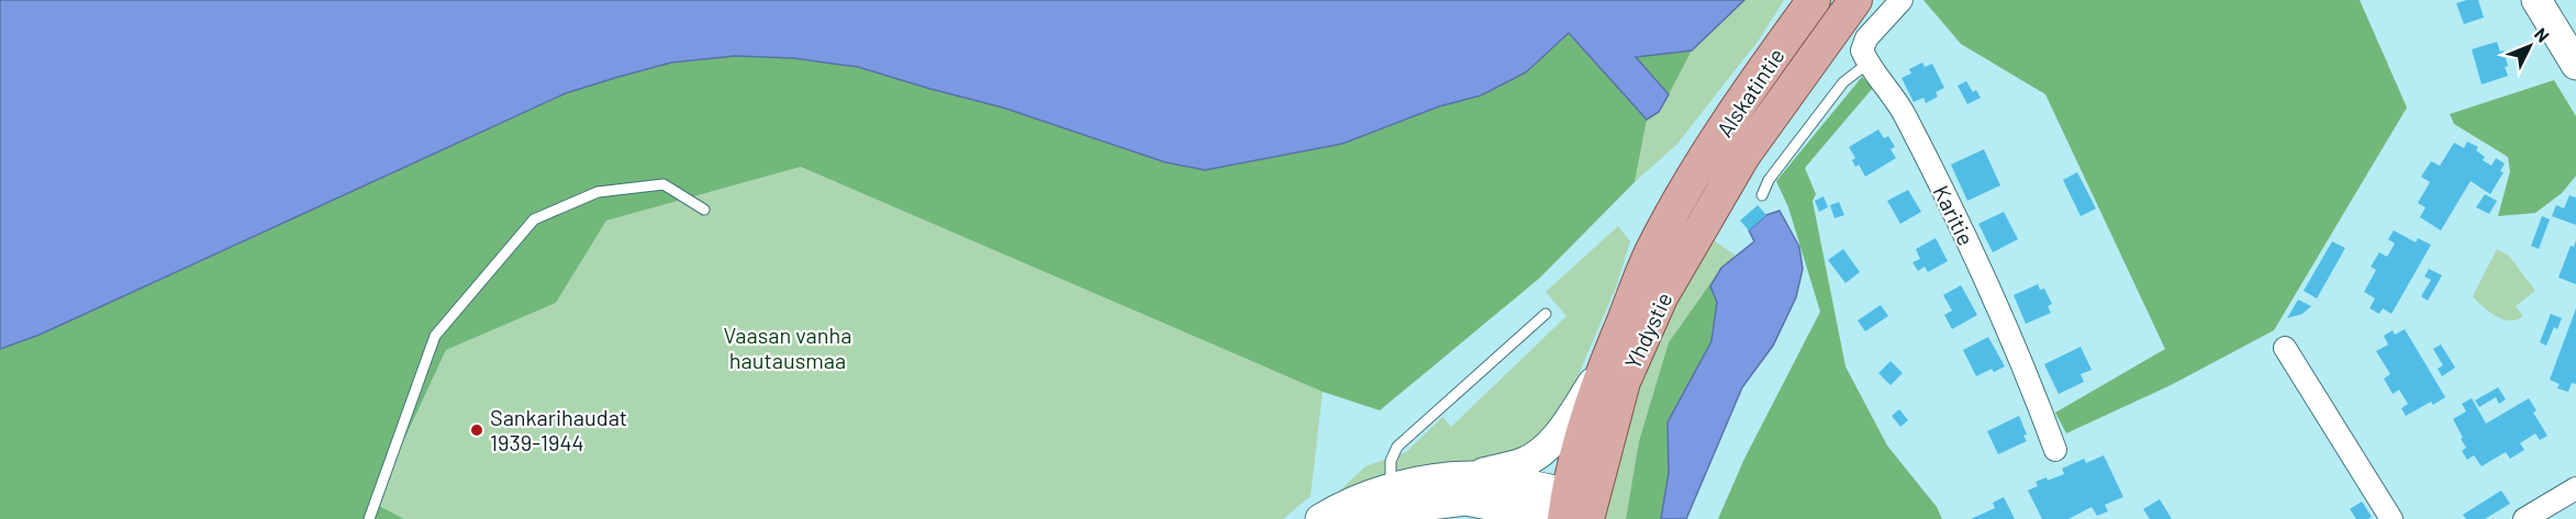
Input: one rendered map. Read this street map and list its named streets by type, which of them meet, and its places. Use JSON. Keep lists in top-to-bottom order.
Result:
{
  "streets": {
    "main road": ["Alskatintie", "Yhdystie"],
    "street": ["Karitie"]
  },
  "crossings": [
    ["Alskatintie", "Yhdystie"]
  ],
  "parks": ["Vaasan vanha hautausmaa"],
  "places": ["Sankarihaudat 1939-1944"],
  "north": "top right"
}
